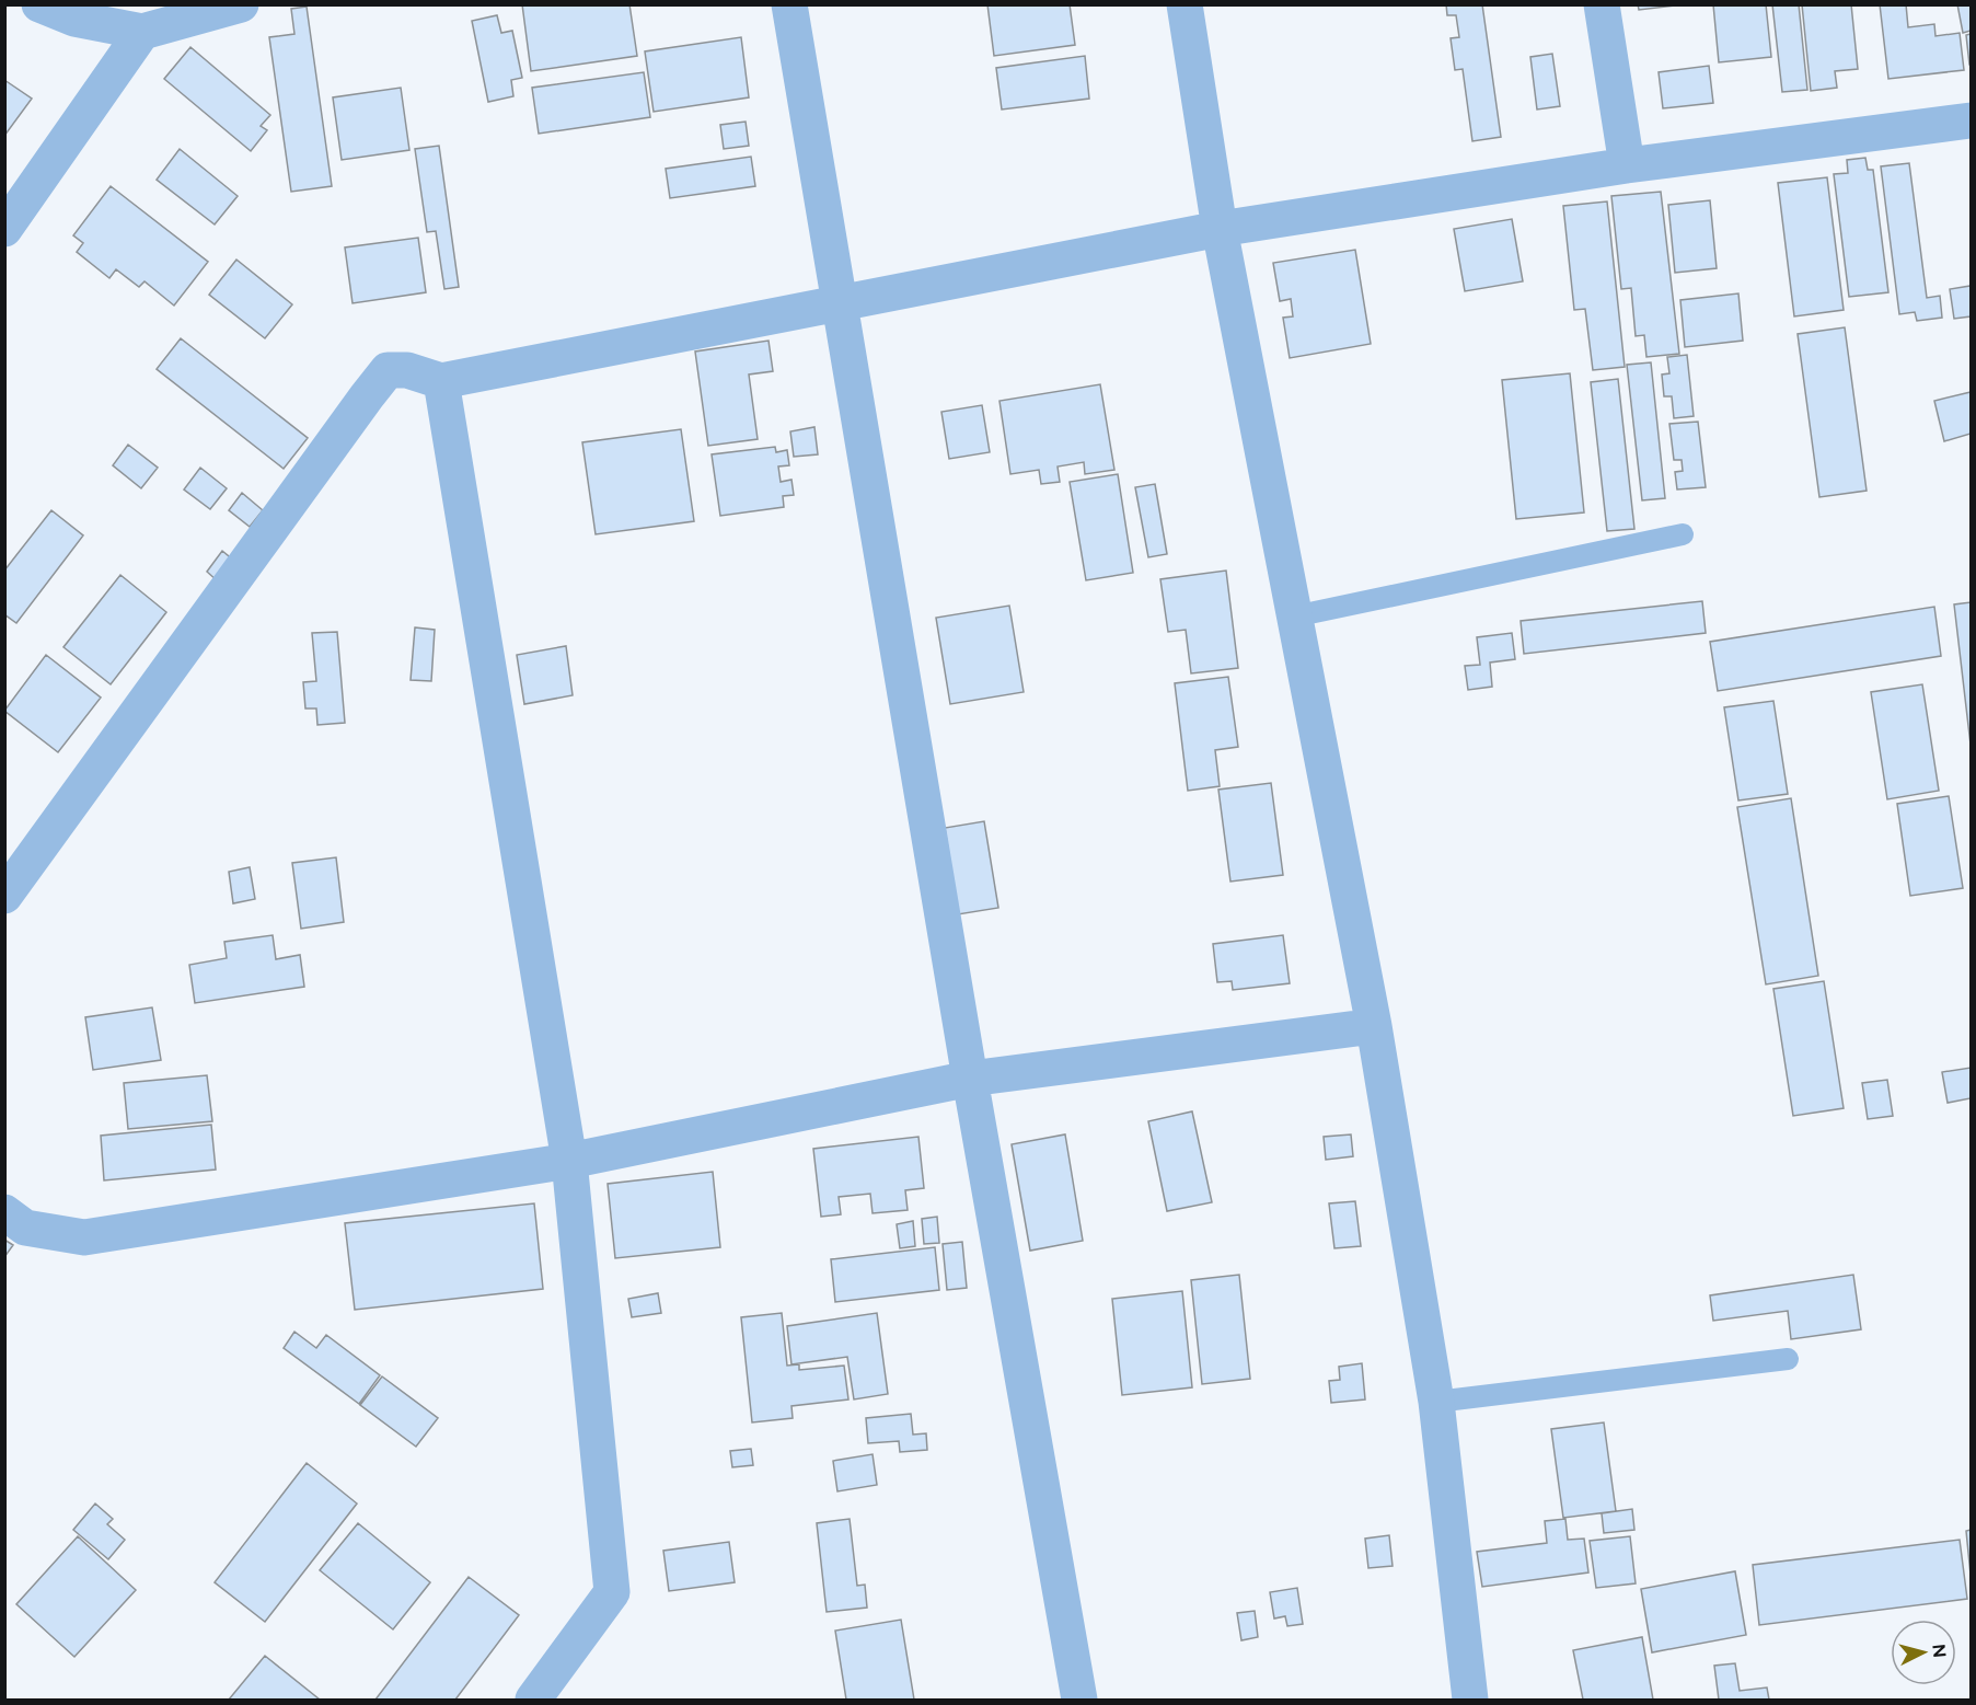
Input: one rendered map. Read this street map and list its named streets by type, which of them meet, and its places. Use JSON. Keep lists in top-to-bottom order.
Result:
{
  "north": "right"
}
